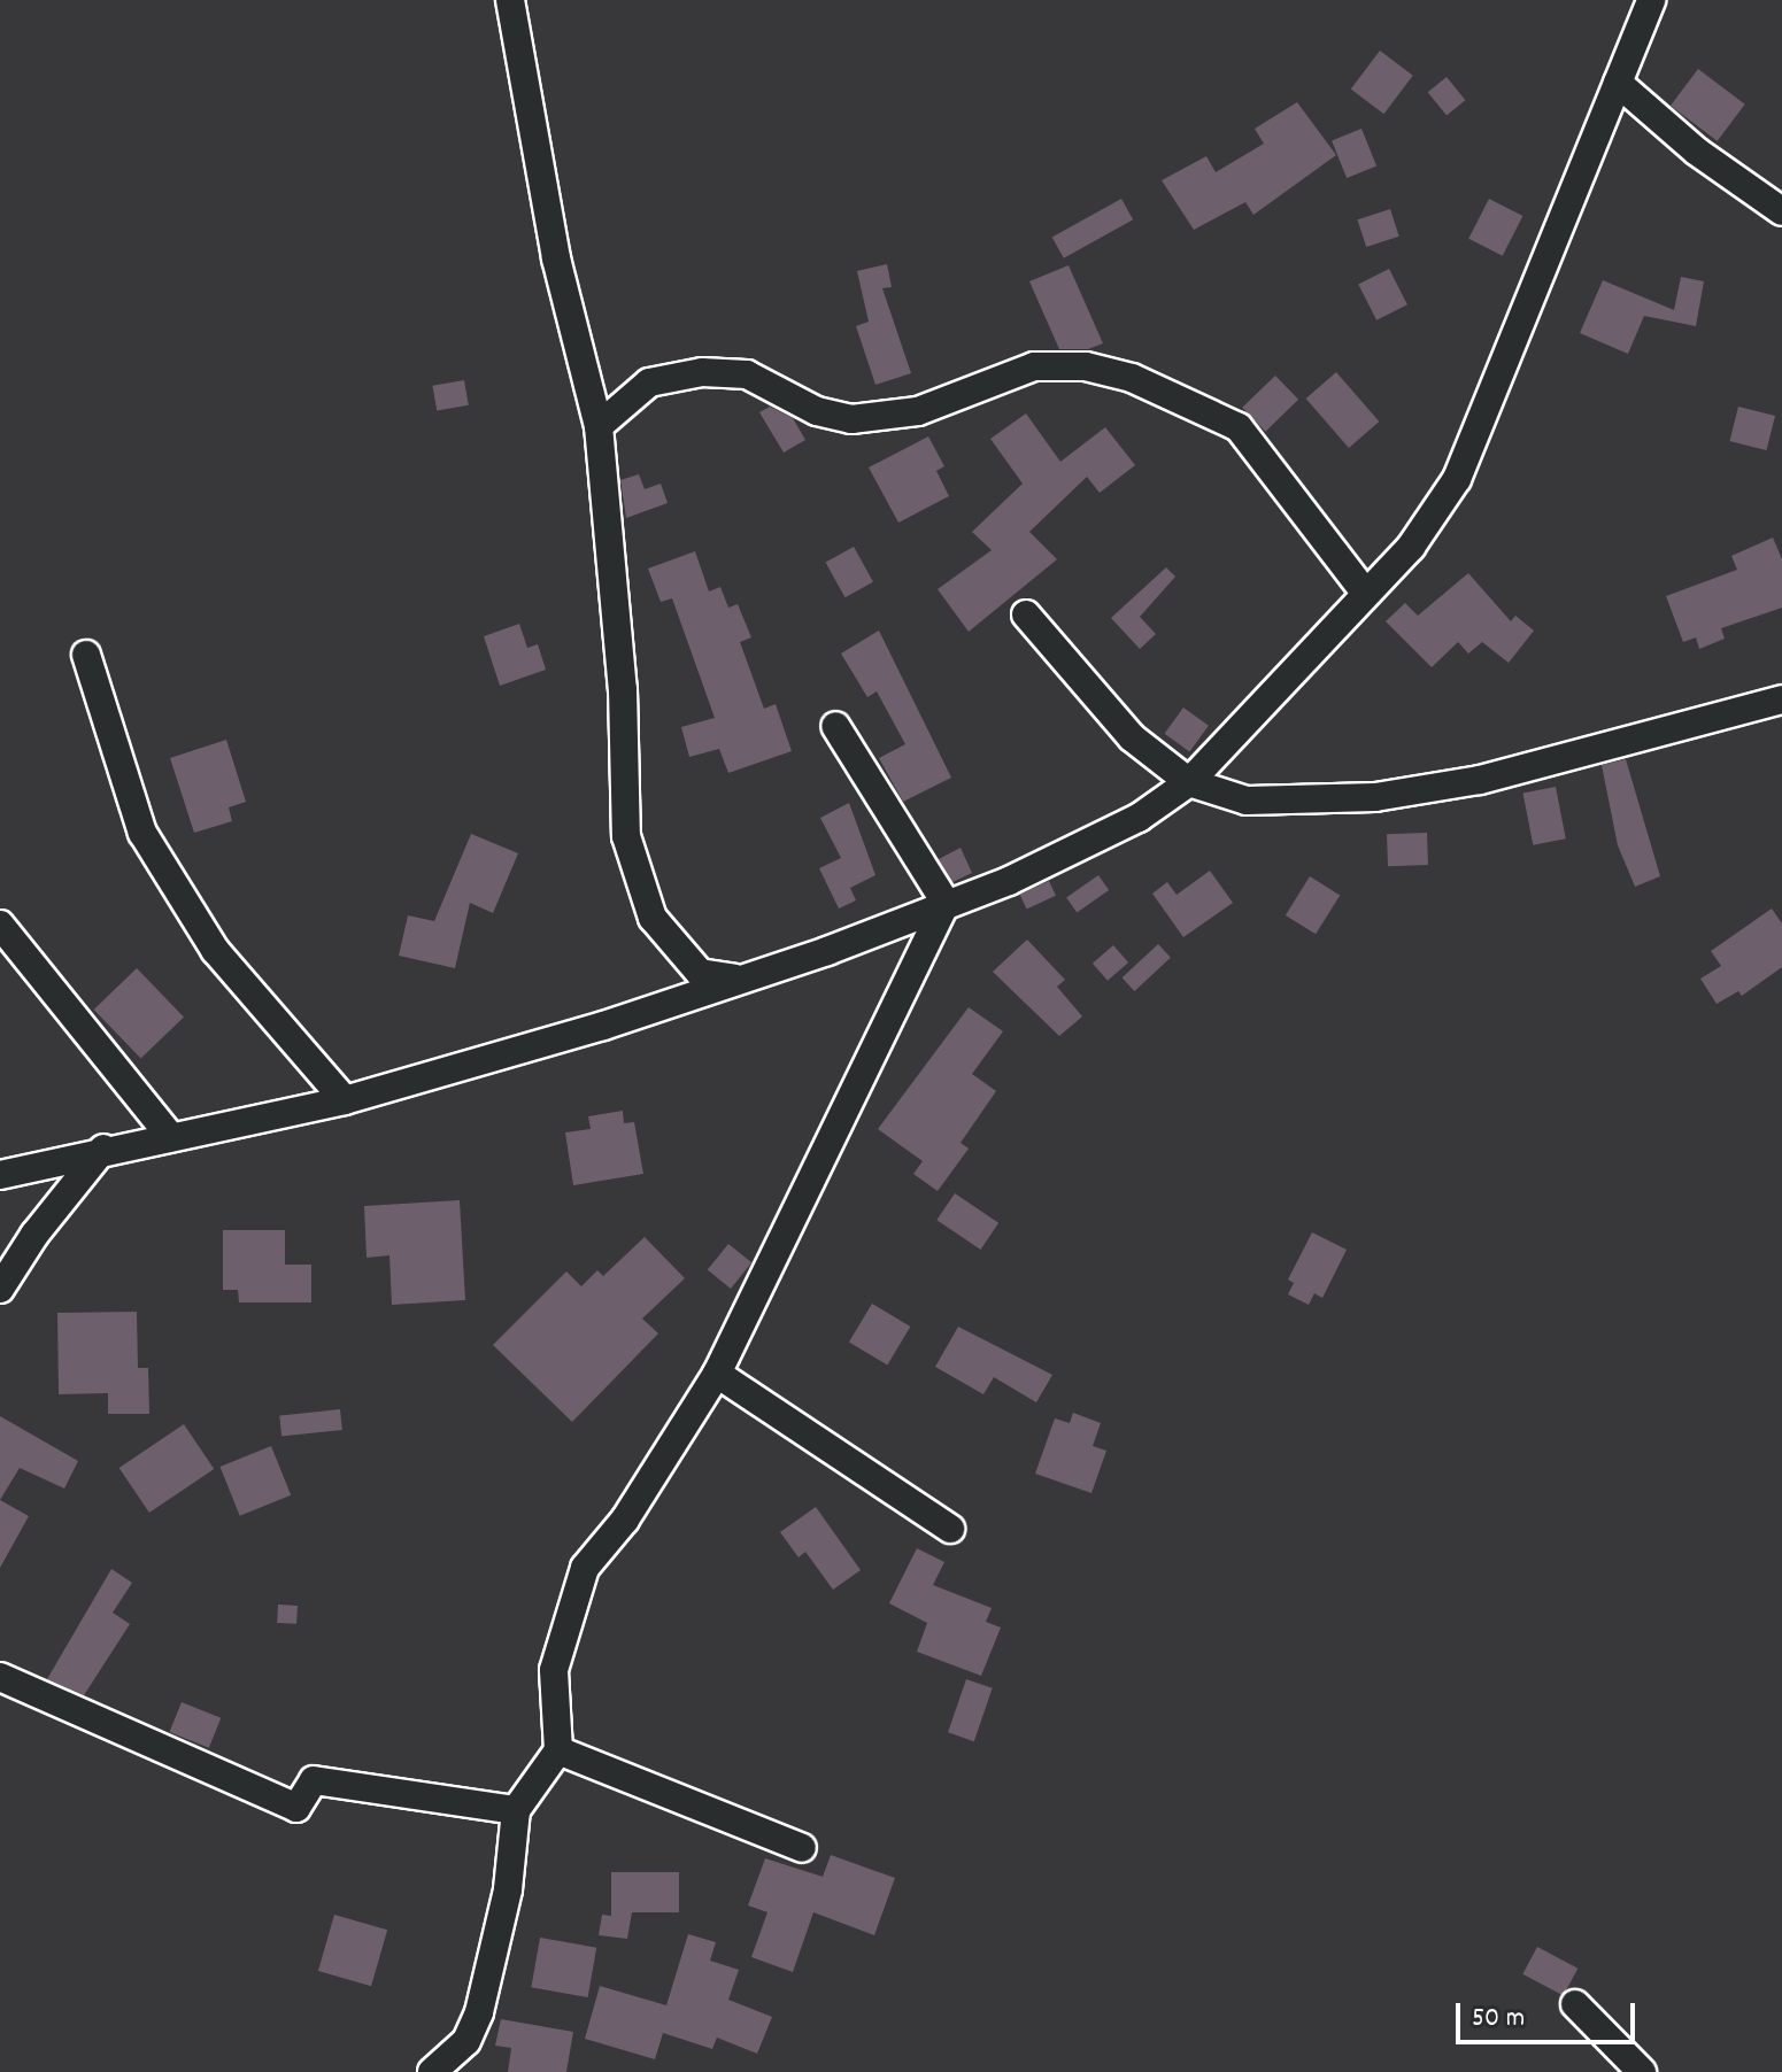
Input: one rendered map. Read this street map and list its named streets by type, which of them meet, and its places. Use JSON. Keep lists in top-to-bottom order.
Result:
{
  "scale_bar": "50 m"
}
